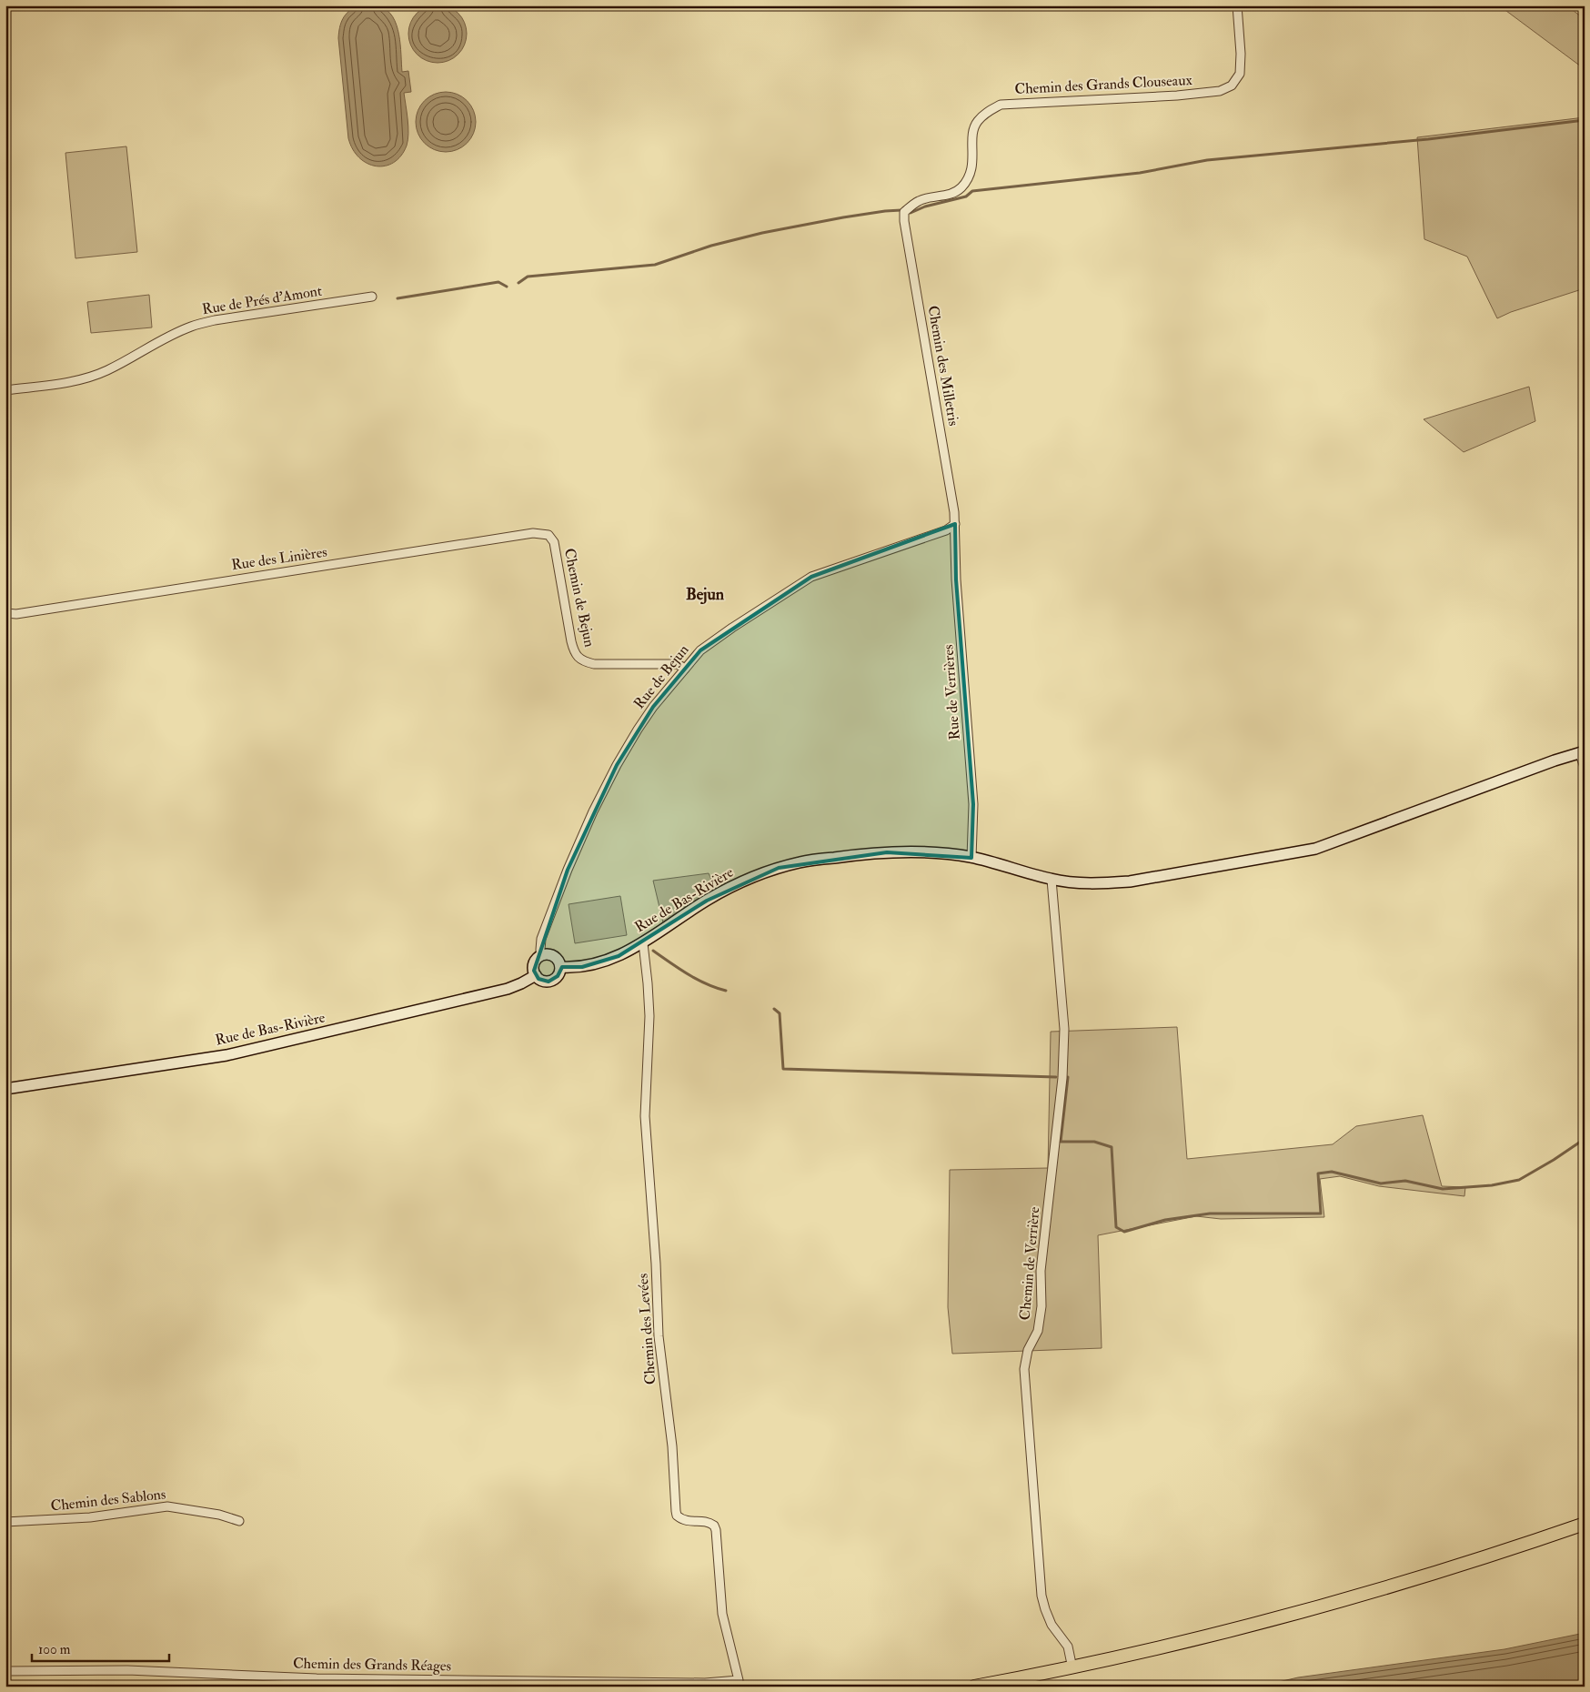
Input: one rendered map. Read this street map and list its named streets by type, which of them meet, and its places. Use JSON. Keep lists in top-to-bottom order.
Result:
{
  "streets": {
    "street": [
      "Chemin des Grands Clouseaux",
      "Rue de Prés d'Amont",
      "Chemin des Milletris",
      "Rue des Linières",
      "Chemin de Bejun",
      "Rue de Bejun",
      "Rue de Verrières",
      "Rue de Bas-Rivière",
      "Chemin de Verrière",
      "Chemin des Levées",
      "Chemin des Sablons",
      "Chemin des Grands Réages"
    ]
  },
  "crossings": [
    ["Chemin des Grands Clouseaux", "Chemin des Milletris"],
    ["Chemin des Milletris", "Rue de Bejun"],
    ["Chemin des Milletris", "Rue de Verrières"],
    ["Rue des Linières", "Chemin de Bejun"],
    ["Chemin de Bejun", "Rue de Bejun"],
    ["Rue de Bejun", "Rue de Verrières"],
    ["Rue de Bejun", "Rue de Bas-Rivière"],
    ["Rue de Verrières", "Rue de Bas-Rivière"],
    ["Rue de Bas-Rivière", "Chemin de Verrière"],
    ["Rue de Bas-Rivière", "Chemin des Levées"],
    ["Chemin des Levées", "Chemin des Grands Réages"]
  ],
  "districts": ["Bejun"],
  "scale_bar": "100 m"
}
